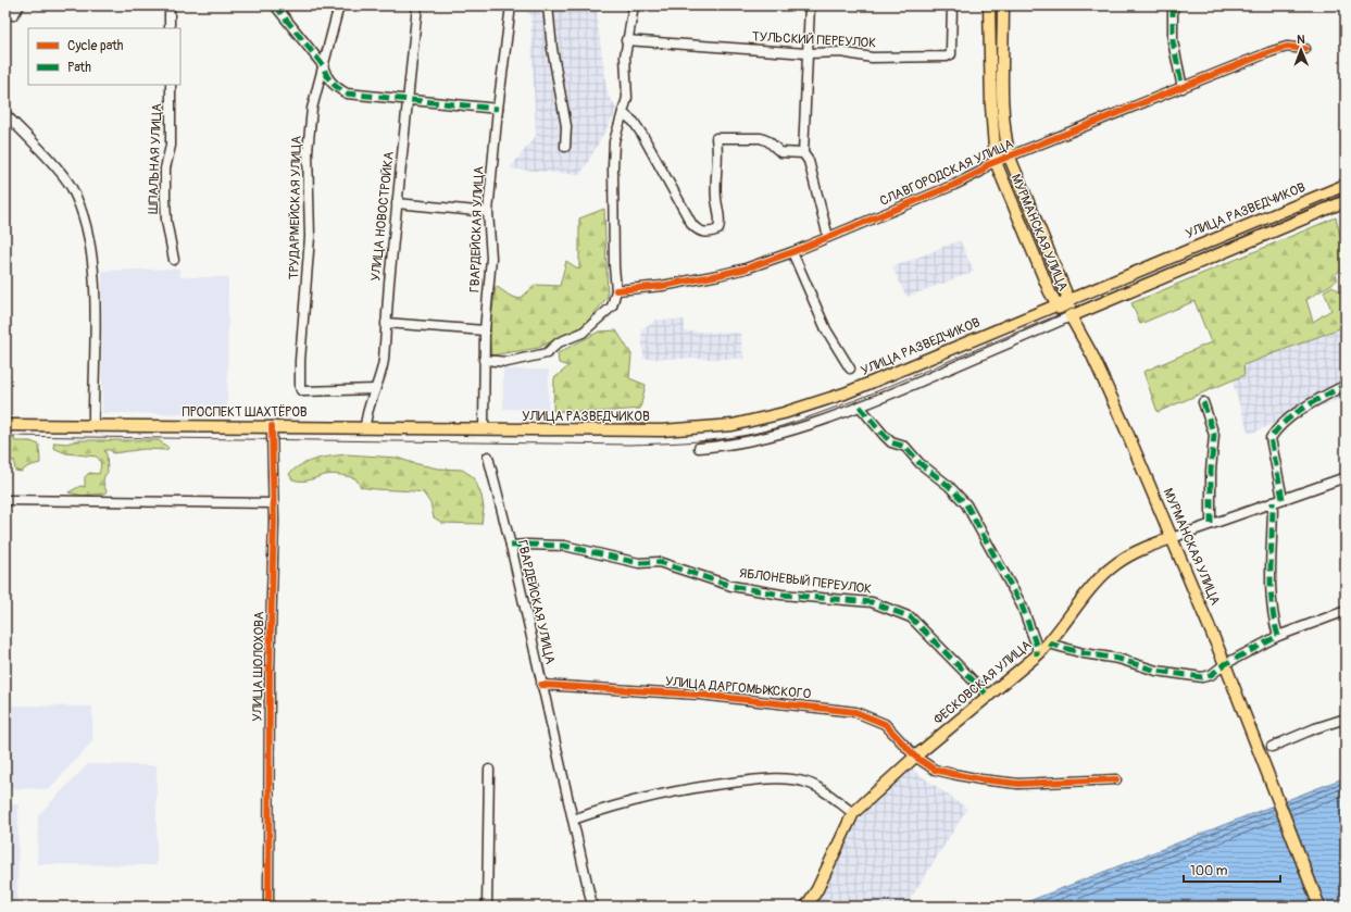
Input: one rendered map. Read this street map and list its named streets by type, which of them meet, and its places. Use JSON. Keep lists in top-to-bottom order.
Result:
{
  "streets": {
    "main road": [
      "УЛИЦА РАЗВЕДЧИКОВ",
      "МУРМАНСКАЯ УЛИЦА",
      "ПРОСПЕКТ ШАХТЁРОВ",
      "ФЕСКОВСКАЯ УЛИЦА"
    ],
    "street": [
      "ТУЛЬСКИЙ ПЕРЕУЛОК",
      "ШПАЛЬНАЯ УЛИЦА",
      "СЛАВГОРОДСКАЯ УЛИЦА",
      "ТРУДАРМЕЙСКАЯ УЛИЦА",
      "УЛИЦА НОВОСТРОЙКА",
      "ГВАРДЕЙСКАЯ УЛИЦА",
      "ЯБЛОНЕВЫЙ ПЕРЕУЛОК",
      "УЛИЦА ШОЛОХОВА",
      "УЛИЦА ДАРГОМЫЖСКОГО"
    ]
  },
  "crossings": [
    ["СЛАВГОРОДСКАЯ УЛИЦА", "МУРМАНСКАЯ УЛИЦА"],
    ["ТРУДАРМЕЙСКАЯ УЛИЦА", "УЛИЦА НОВОСТРОЙКА"],
    ["УЛИЦА РАЗВЕДЧИКОВ", "ГВАРДЕЙСКАЯ УЛИЦА"],
    ["УЛИЦА РАЗВЕДЧИКОВ", "МУРМАНСКАЯ УЛИЦА"],
    ["УЛИЦА РАЗВЕДЧИКОВ", "ПРОСПЕКТ ШАХТЁРОВ"],
    ["УЛИЦА НОВОСТРОЙКА", "ПРОСПЕКТ ШАХТЁРОВ"],
    ["ГВАРДЕЙСКАЯ УЛИЦА", "ПРОСПЕКТ ШАХТЁРОВ"],
    ["ГВАРДЕЙСКАЯ УЛИЦА", "ЯБЛОНЕВЫЙ ПЕРЕУЛОК"],
    ["ГВАРДЕЙСКАЯ УЛИЦА", "УЛИЦА ДАРГОМЫЖСКОГО"],
    ["МУРМАНСКАЯ УЛИЦА", "ФЕСКОВСКАЯ УЛИЦА"],
    ["ПРОСПЕКТ ШАХТЁРОВ", "УЛИЦА ШОЛОХОВА"],
    ["ЯБЛОНЕВЫЙ ПЕРЕУЛОК", "ФЕСКОВСКАЯ УЛИЦА"],
    ["ФЕСКОВСКАЯ УЛИЦА", "УЛИЦА ДАРГОМЫЖСКОГО"]
  ],
  "legend": ["Cycle path", "Path"],
  "scale_bar": "100 m",
  "north": "top"
}
